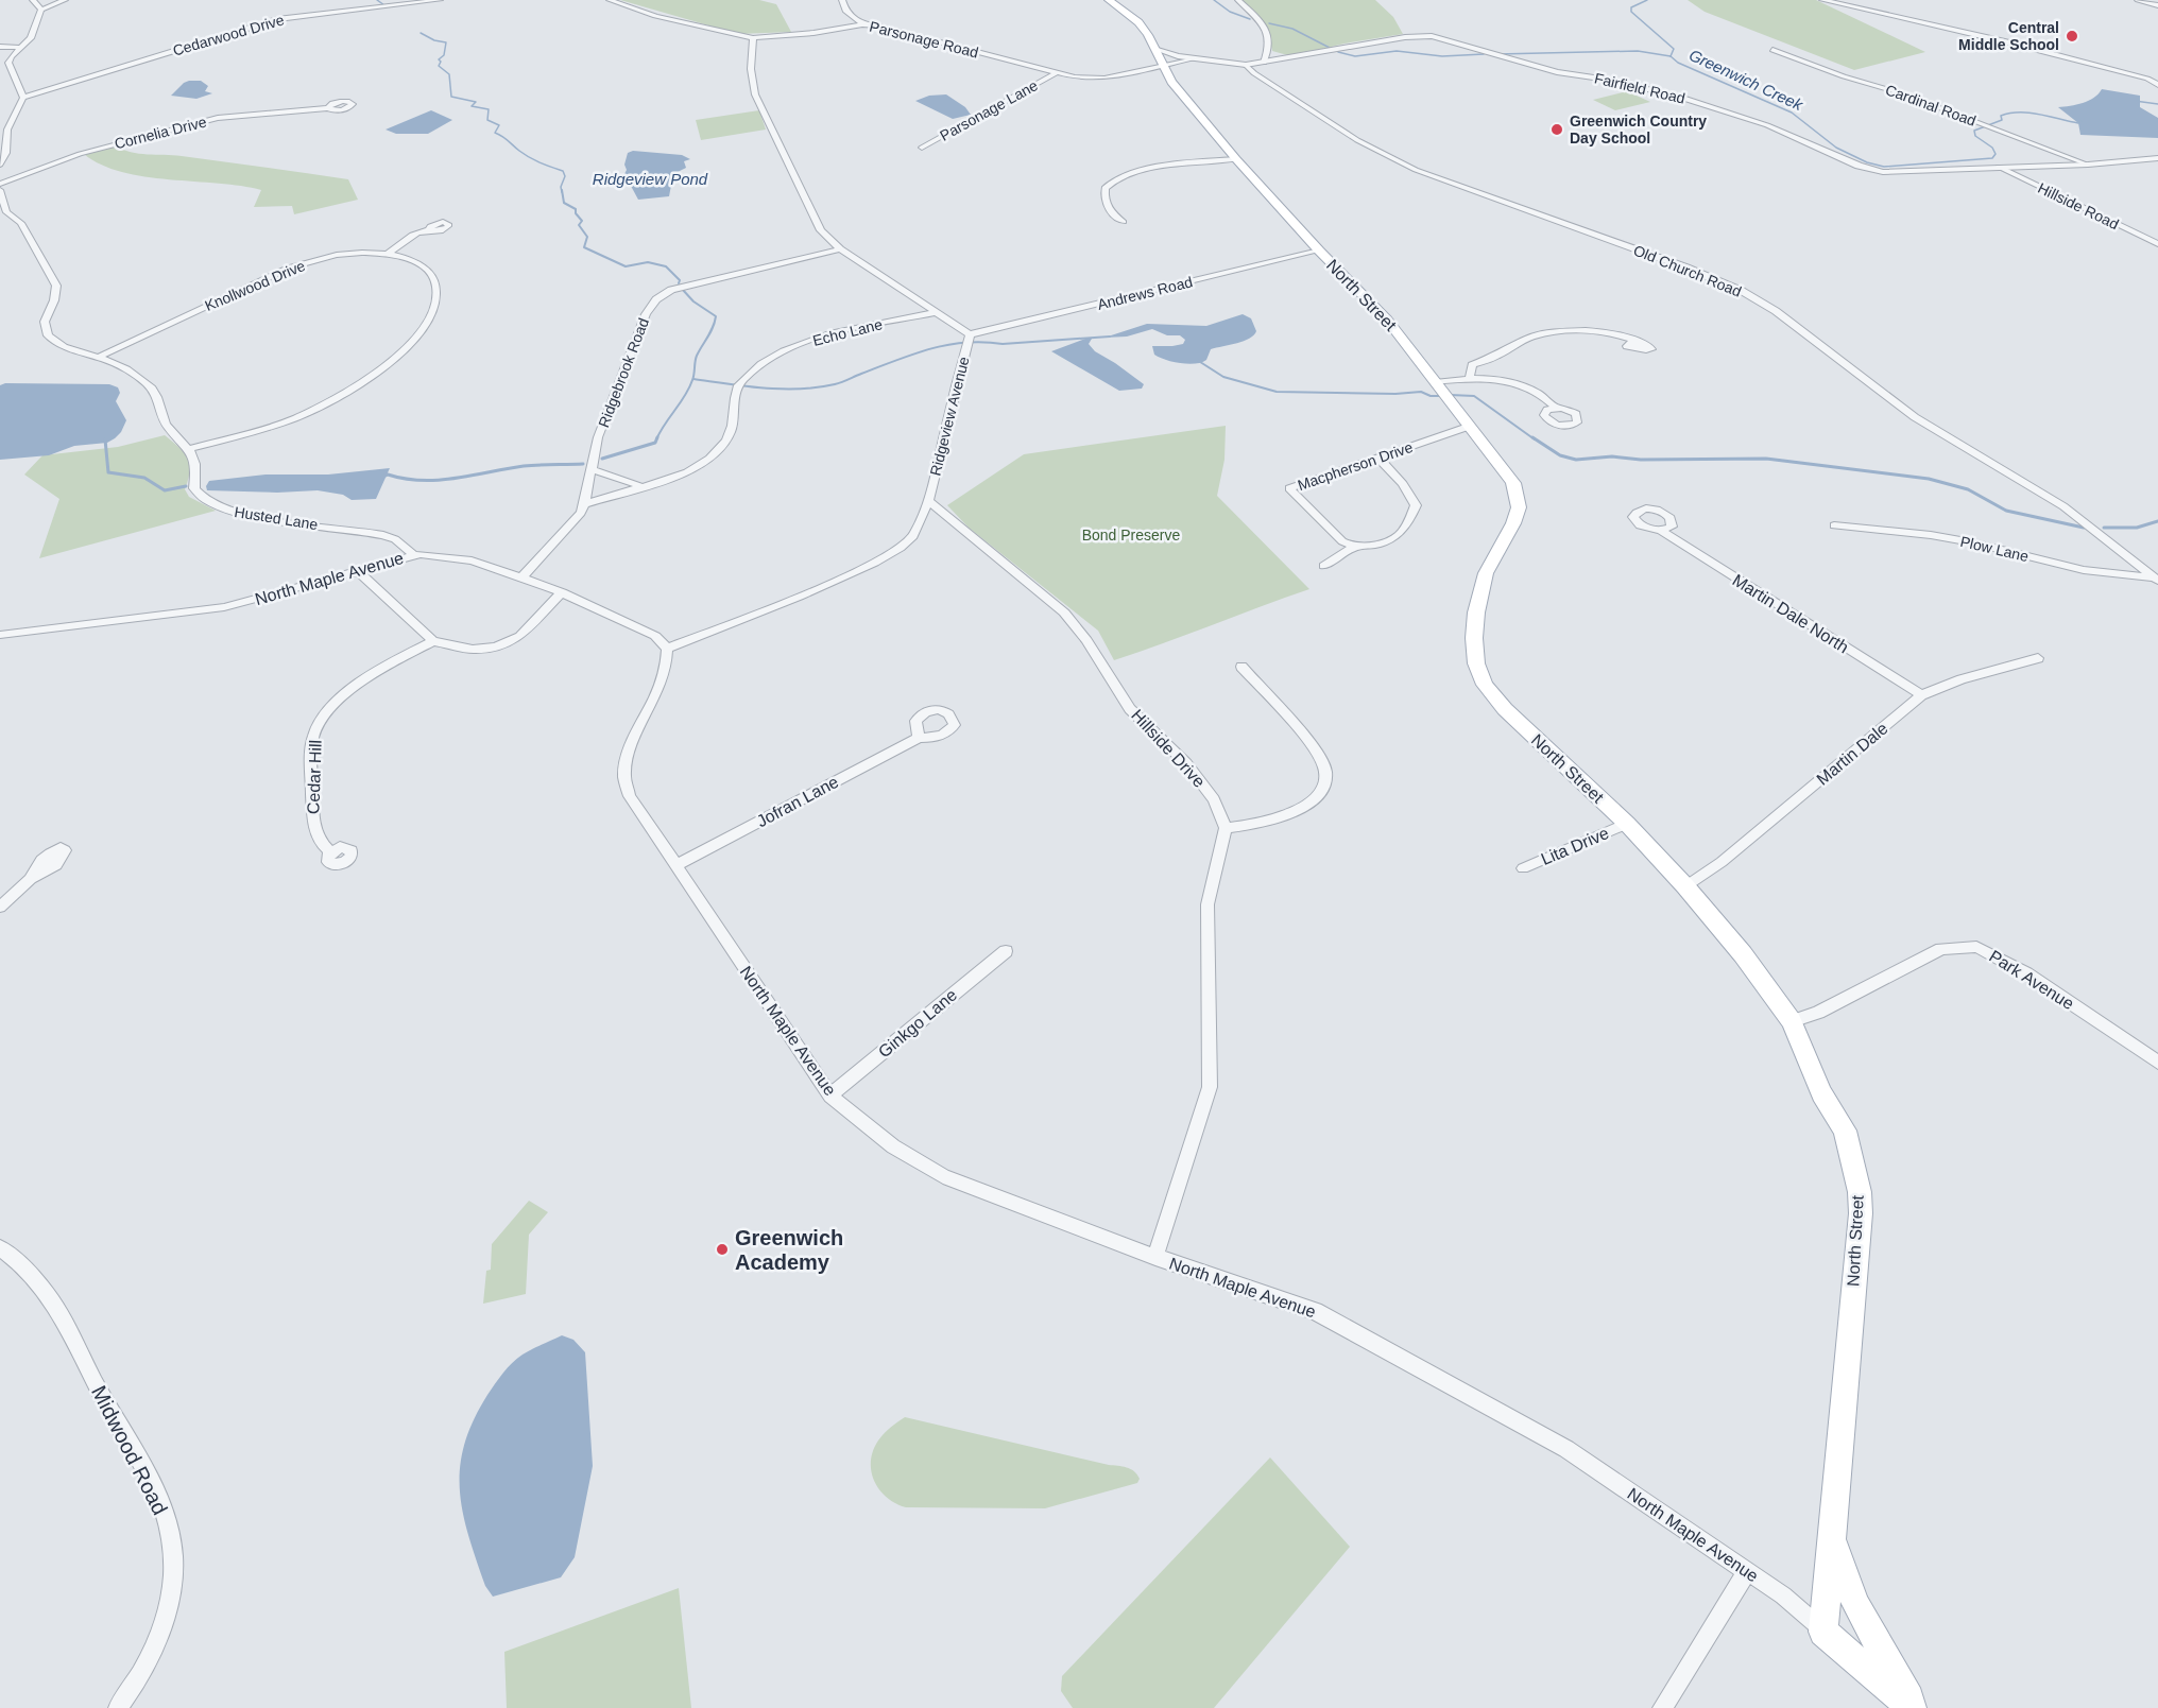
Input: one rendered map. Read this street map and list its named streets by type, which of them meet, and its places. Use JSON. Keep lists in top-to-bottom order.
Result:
{
  "streets": {
    "main road": ["North Street"],
    "street": [
      "Cedarwood Drive",
      "Parsonage Road",
      "Fairfield Road",
      "Cardinal Road",
      "Parsonage Lane",
      "Cornelia Drive",
      "Hillside Road",
      "Old Church Road",
      "Knollwood Drive",
      "Andrews Road",
      "Echo Lane",
      "Ridgebrook Road",
      "Ridgeview Avenue",
      "Macpherson Drive",
      "Husted Lane",
      "Plow Lane",
      "North Maple Avenue",
      "Martin Dale North",
      "Hillside Drive",
      "Martin Dale",
      "Cedar Hill",
      "Jofran Lane",
      "Lita Drive",
      "Park Avenue",
      "Ginkgo Lane",
      "Midwood Road"
    ]
  },
  "crossings": [
    ["Parsonage Road", "Fairfield Road"],
    ["Parsonage Road", "Parsonage Lane"],
    ["Parsonage Road", "North Street"],
    ["Parsonage Road", "Ridgeview Avenue"],
    ["Fairfield Road", "Cardinal Road"],
    ["Fairfield Road", "Hillside Road"],
    ["Fairfield Road", "Old Church Road"],
    ["Fairfield Road", "North Street"],
    ["Old Church Road", "Plow Lane"],
    ["Knollwood Drive", "Husted Lane"],
    ["Andrews Road", "North Street"],
    ["Andrews Road", "Ridgeview Avenue"],
    ["North Street", "Macpherson Drive"],
    ["North Street", "North Maple Avenue"],
    ["North Street", "Martin Dale"],
    ["North Street", "Lita Drive"],
    ["North Street", "Park Avenue"],
    ["Echo Lane", "Ridgebrook Road"],
    ["Echo Lane", "Ridgeview Avenue"],
    ["Ridgebrook Road", "Ridgeview Avenue"],
    ["Ridgebrook Road", "North Maple Avenue"],
    ["Ridgeview Avenue", "North Maple Avenue"],
    ["Ridgeview Avenue", "Hillside Drive"],
    ["Husted Lane", "North Maple Avenue"],
    ["North Maple Avenue", "Jofran Lane"],
    ["North Maple Avenue", "Ginkgo Lane"],
    ["Martin Dale North", "Martin Dale"]
  ],
  "water": ["Greenwich Creek", "Ridgeview Pond"],
  "parks": ["Bond Preserve"],
  "places": ["Central Middle School", "Greenwich Country Day School", "Greenwich Academy"]
}
